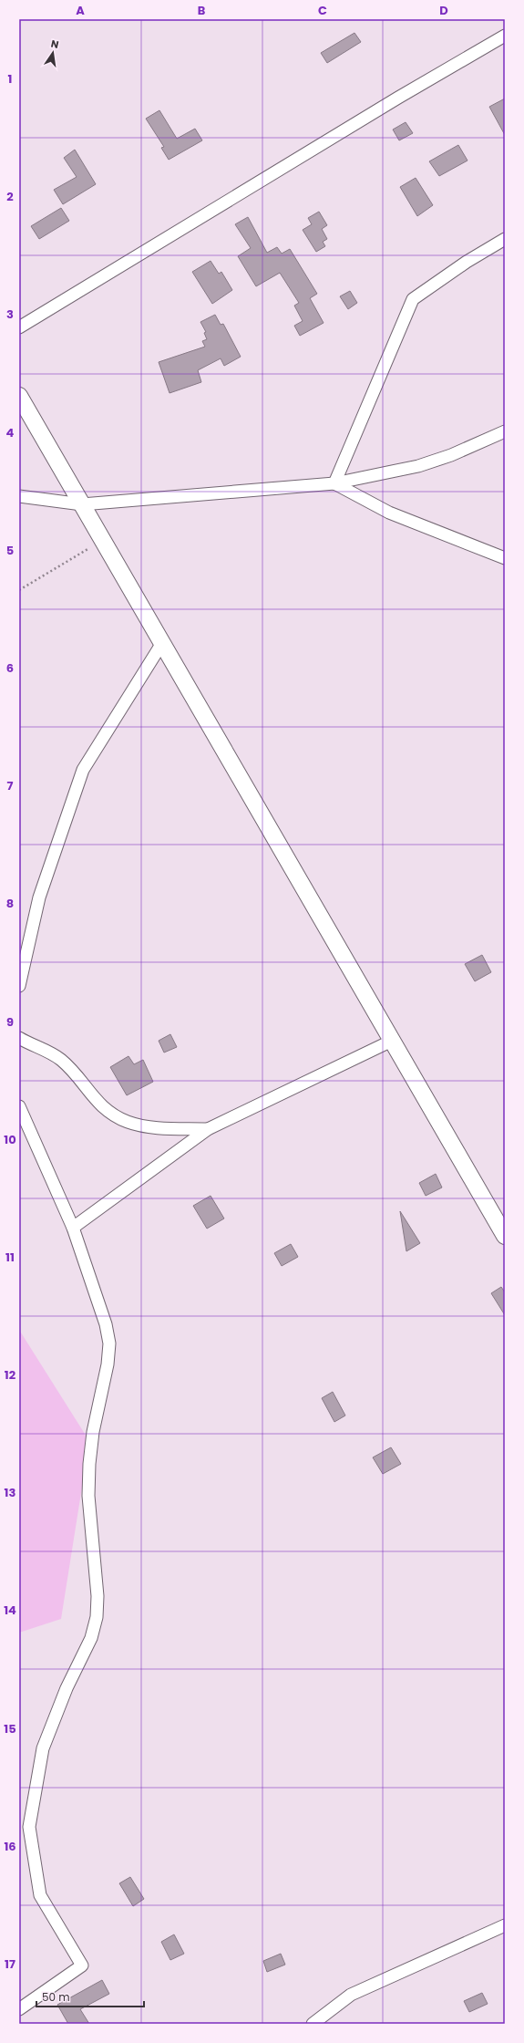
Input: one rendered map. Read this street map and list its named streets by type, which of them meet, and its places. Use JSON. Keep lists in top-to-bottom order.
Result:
{
  "scale_bar": "50 m",
  "north": "top",
  "grid": {
    "columns": [
      "A",
      "B",
      "C",
      "D"
    ],
    "rows": [
      "1",
      "2",
      "3",
      "4",
      "5",
      "6",
      "7",
      "8",
      "9",
      "10",
      "11",
      "12",
      "13",
      "14",
      "15",
      "16",
      "17"
    ]
  }
}
